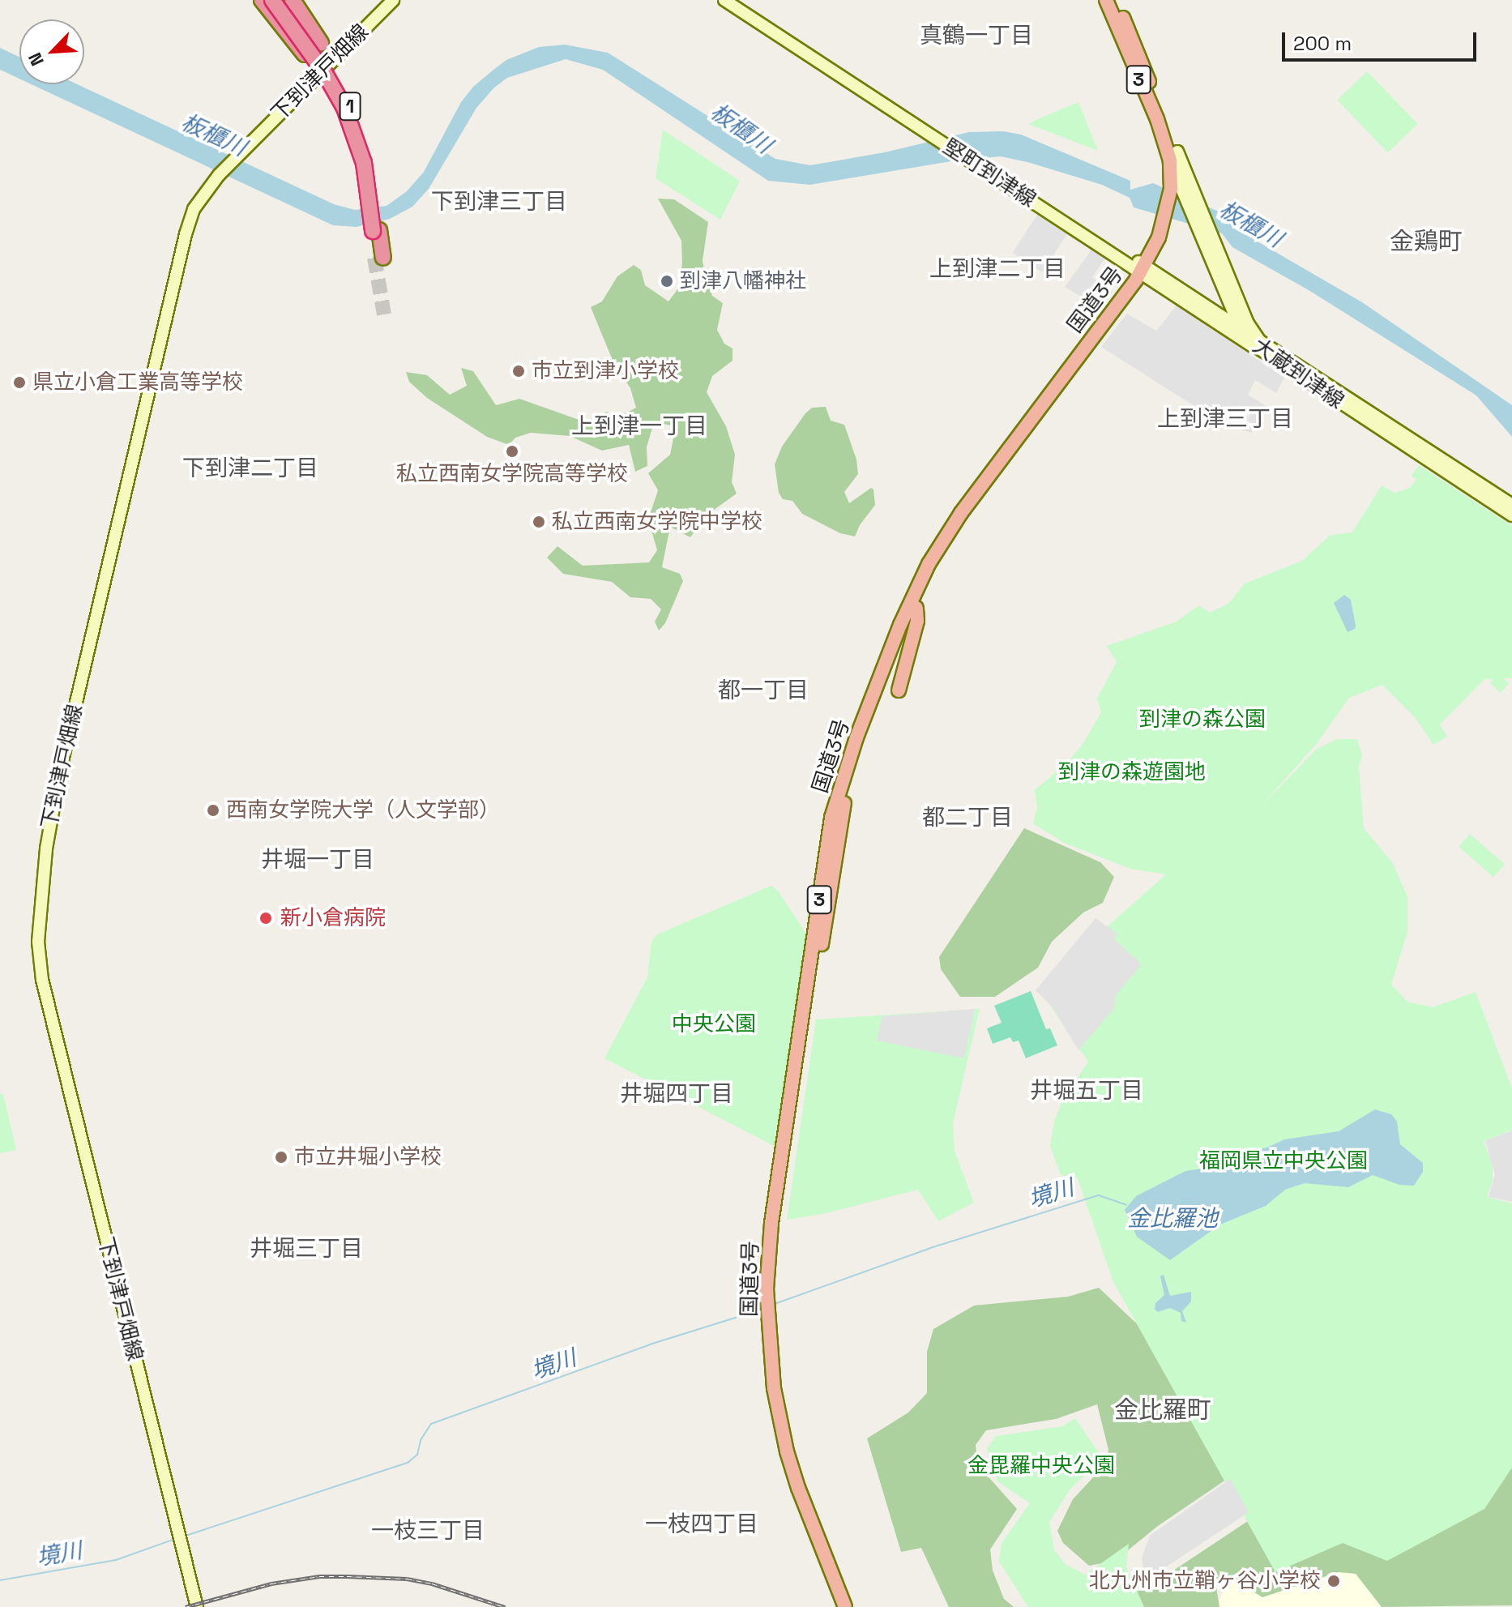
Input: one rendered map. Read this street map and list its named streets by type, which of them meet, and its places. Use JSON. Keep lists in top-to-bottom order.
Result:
{
  "streets": {
    "highway": ["3", "1", "国道3号"],
    "main road": ["下到津戸畑線", "堅町到津線", "大蔵到津線"]
  },
  "crossings": [
    ["堅町到津線", "国道3号"],
    ["堅町到津線", "大蔵到津線"],
    ["国道3号", "大蔵到津線"]
  ],
  "districts": [
    "真鶴一丁目",
    "下到津三丁目",
    "金鶏町",
    "上到津二丁目",
    "上到津三丁目",
    "上到津一丁目",
    "下到津二丁目",
    "都一丁目",
    "都二丁目",
    "井堀一丁目",
    "井堀五丁目",
    "井堀四丁目",
    "井堀三丁目",
    "金比羅町",
    "一枝四丁目",
    "一枝三丁目"
  ],
  "water": ["板櫃川", "境川", "金比羅池"],
  "parks": [
    "到津の森公園",
    "到津の森遊園地",
    "中央公園",
    "福岡県立中央公園",
    "金毘羅中央公園"
  ],
  "places": [
    "到津八幡神社",
    "市立到津小学校",
    "県立小倉工業高等学校",
    "私立西南女学院高等学校",
    "私立西南女学院中学校",
    "西南女学院大学（人文学部）",
    "新小倉病院",
    "市立井堀小学校",
    "北九州市立鞘ヶ谷小学校"
  ],
  "scale_bar": "200 m",
  "north": "bottom left"
}
